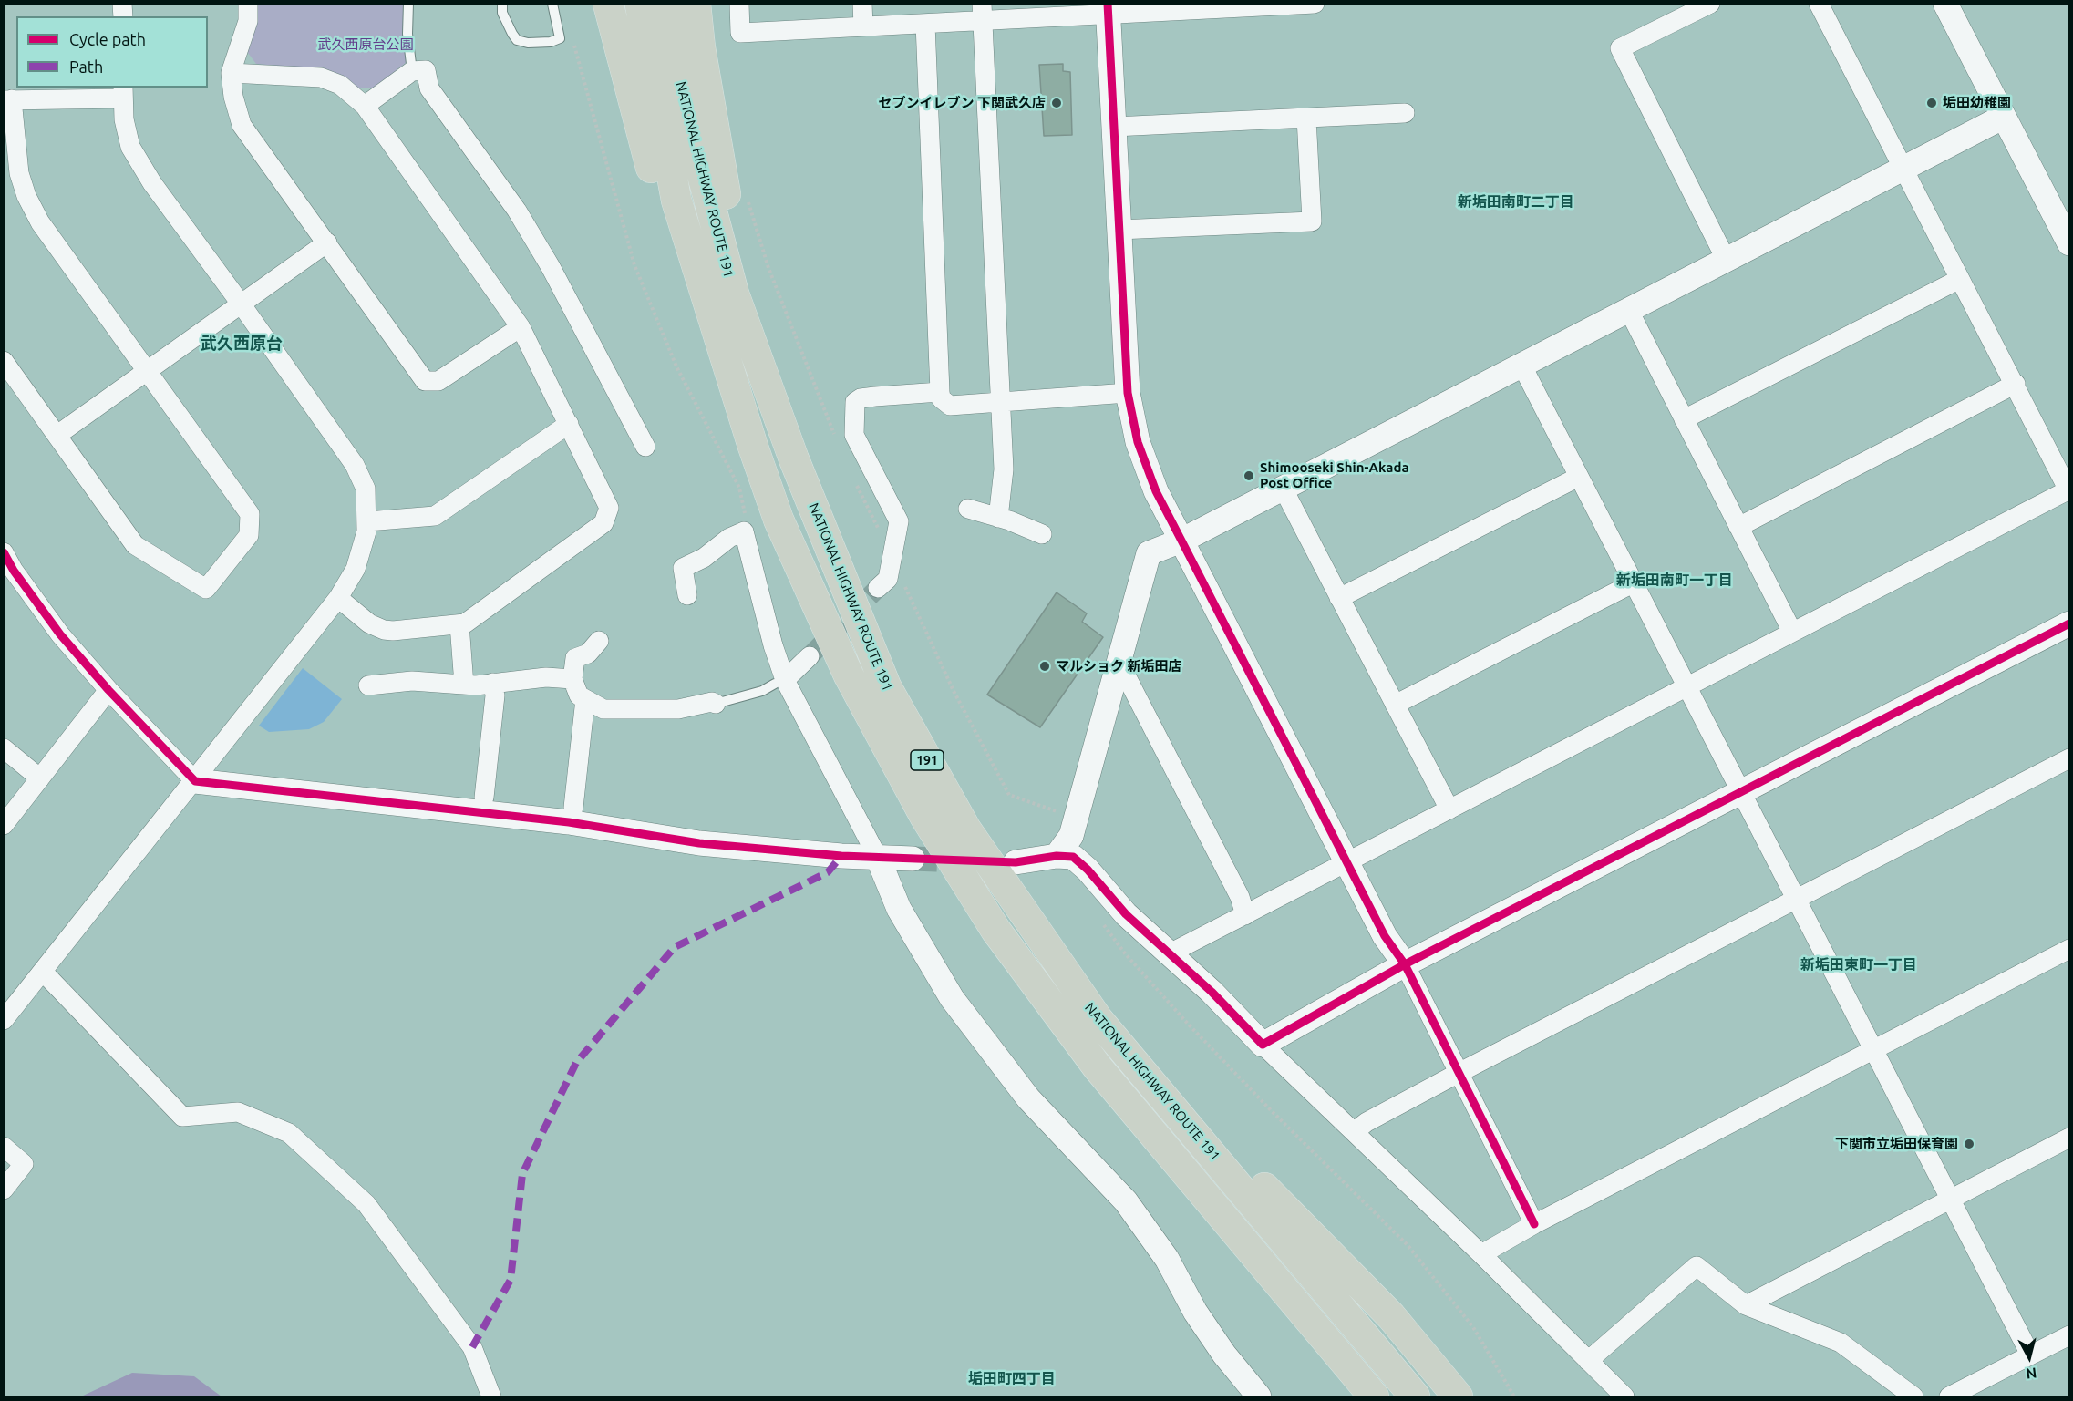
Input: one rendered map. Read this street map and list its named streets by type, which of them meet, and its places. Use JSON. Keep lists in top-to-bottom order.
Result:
{
  "streets": {
    "highway": ["NATIONAL HIGHWAY ROUTE 191", "191"]
  },
  "districts": [
    "新垢田南町二丁目",
    "武久西原台",
    "新垢田南町一丁目",
    "新垢田東町一丁目",
    "垢田町四丁目"
  ],
  "parks": ["武久西原台公園"],
  "places": [
    "セブンイレブン 下関武久店",
    "垢田幼稚園",
    "Shimooseki Shin-Akada Post Office",
    "マルショク 新垢田店",
    "下関市立垢田保育園"
  ],
  "legend": ["Cycle path", "Path"],
  "north": "bottom"
}
